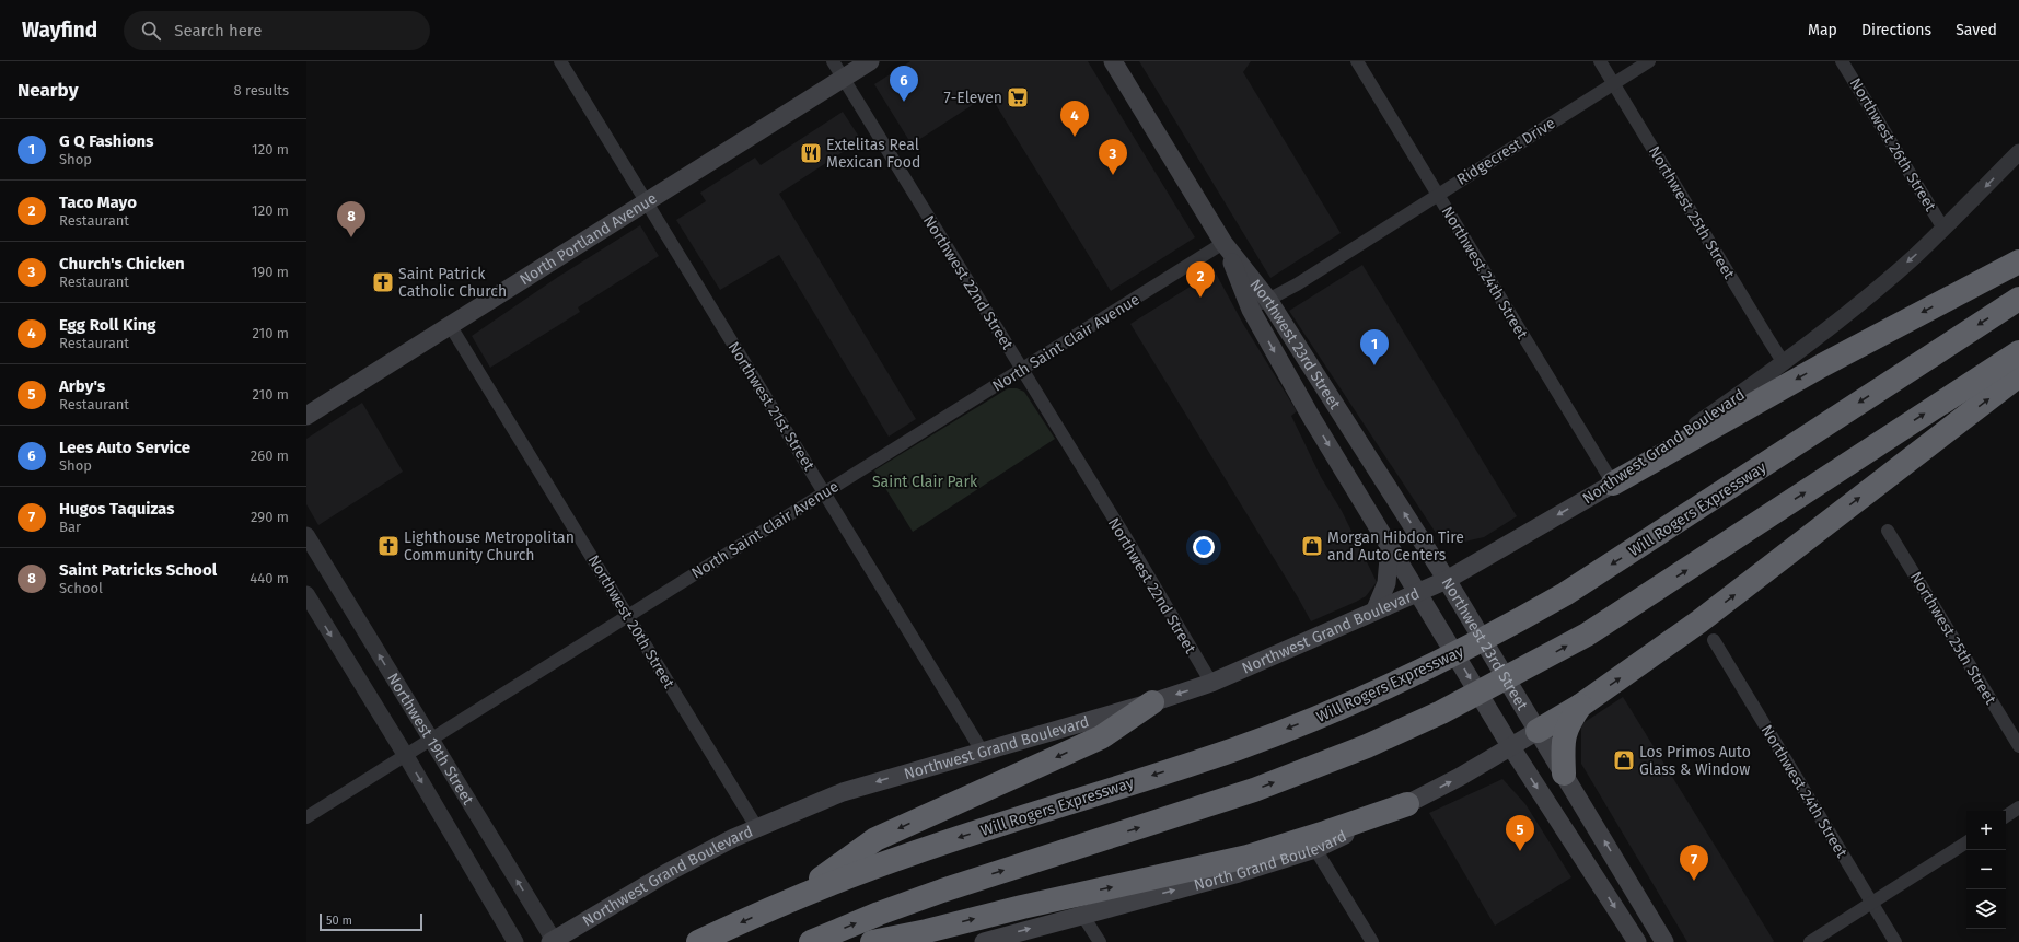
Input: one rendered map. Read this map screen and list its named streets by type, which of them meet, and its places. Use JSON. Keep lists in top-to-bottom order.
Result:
{
  "streets": {
    "highway": ["Will Rogers Expressway"],
    "main road": [
      "North Portland Avenue",
      "Northwest 23rd Street",
      "Northwest Grand Boulevard",
      "North Grand Boulevard"
    ],
    "street": [
      "Northwest 26th Street",
      "Ridgecrest Drive",
      "Northwest 25th Street",
      "Northwest 24th Street",
      "Northwest 22nd Street",
      "North Saint Clair Avenue",
      "Northwest 21st Street",
      "Northwest 20th Street",
      "Northwest 19th Street"
    ]
  },
  "crossings": [
    ["Northwest 26th Street", "Northwest Grand Boulevard"],
    ["Ridgecrest Drive", "Northwest 25th Street"],
    ["Ridgecrest Drive", "Northwest 24th Street"],
    ["Ridgecrest Drive", "Northwest 23rd Street"],
    ["Northwest 25th Street", "Northwest Grand Boulevard"],
    ["North Portland Avenue", "Northwest 22nd Street"],
    ["North Portland Avenue", "Northwest 21st Street"],
    ["North Portland Avenue", "Northwest 20th Street"],
    ["Northwest 24th Street", "Northwest Grand Boulevard"],
    ["Northwest 22nd Street", "North Saint Clair Avenue"],
    ["Northwest 22nd Street", "Northwest Grand Boulevard"],
    ["North Saint Clair Avenue", "Northwest 23rd Street"],
    ["North Saint Clair Avenue", "Northwest 21st Street"],
    ["North Saint Clair Avenue", "Northwest 20th Street"],
    ["North Saint Clair Avenue", "Northwest 19th Street"],
    ["Northwest 23rd Street", "Northwest Grand Boulevard"],
    ["Northwest 23rd Street", "North Grand Boulevard"],
    ["Northwest 21st Street", "Northwest Grand Boulevard"],
    ["Northwest Grand Boulevard", "Northwest 20th Street"],
    ["Northwest Grand Boulevard", "Northwest 19th Street"]
  ],
  "one_way": ["Northwest Grand Boulevard", "North Grand Boulevard"],
  "parks": ["Saint Clair Park"],
  "places": {
    "supermarket": ["7-Eleven"],
    "restaurant": ["Extelitas Real Mexican Food"],
    "church": ["Saint Patrick Catholic Church", "Lighthouse Metropolitan Community Church"],
    "shop": ["Morgan Hibdon Tire and Auto Centers", "Los Primos Auto Glass & Window"]
  },
  "scale_bar": "50 m",
  "page": {
    "header": "Wayfind",
    "search": "Search here",
    "nav": ["Map", "Directions", "Saved"],
    "heading": ["Nearby", "8 results"],
    "pins": [
      "6",
      "4",
      "3",
      "8",
      "2",
      "1",
      "5",
      "7"
    ],
    "list": [
      {
        "mark": "1",
        "name": "G Q Fashions",
        "note": "Shop",
        "value": "120 m"
      },
      {
        "mark": "2",
        "name": "Taco Mayo",
        "note": "Restaurant",
        "value": "120 m"
      },
      {
        "mark": "3",
        "name": "Church's Chicken",
        "note": "Restaurant",
        "value": "190 m"
      },
      {
        "mark": "4",
        "name": "Egg Roll King",
        "note": "Restaurant",
        "value": "210 m"
      },
      {
        "mark": "5",
        "name": "Arby's",
        "note": "Restaurant",
        "value": "210 m"
      },
      {
        "mark": "6",
        "name": "Lees Auto Service",
        "note": "Shop",
        "value": "260 m"
      },
      {
        "mark": "7",
        "name": "Hugos Taquizas",
        "note": "Bar",
        "value": "290 m"
      },
      {
        "mark": "8",
        "name": "Saint Patricks School",
        "note": "School",
        "value": "440 m"
      }
    ],
    "map_buttons": ["+", "−"],
    "scale": "50 m"
  }
}
